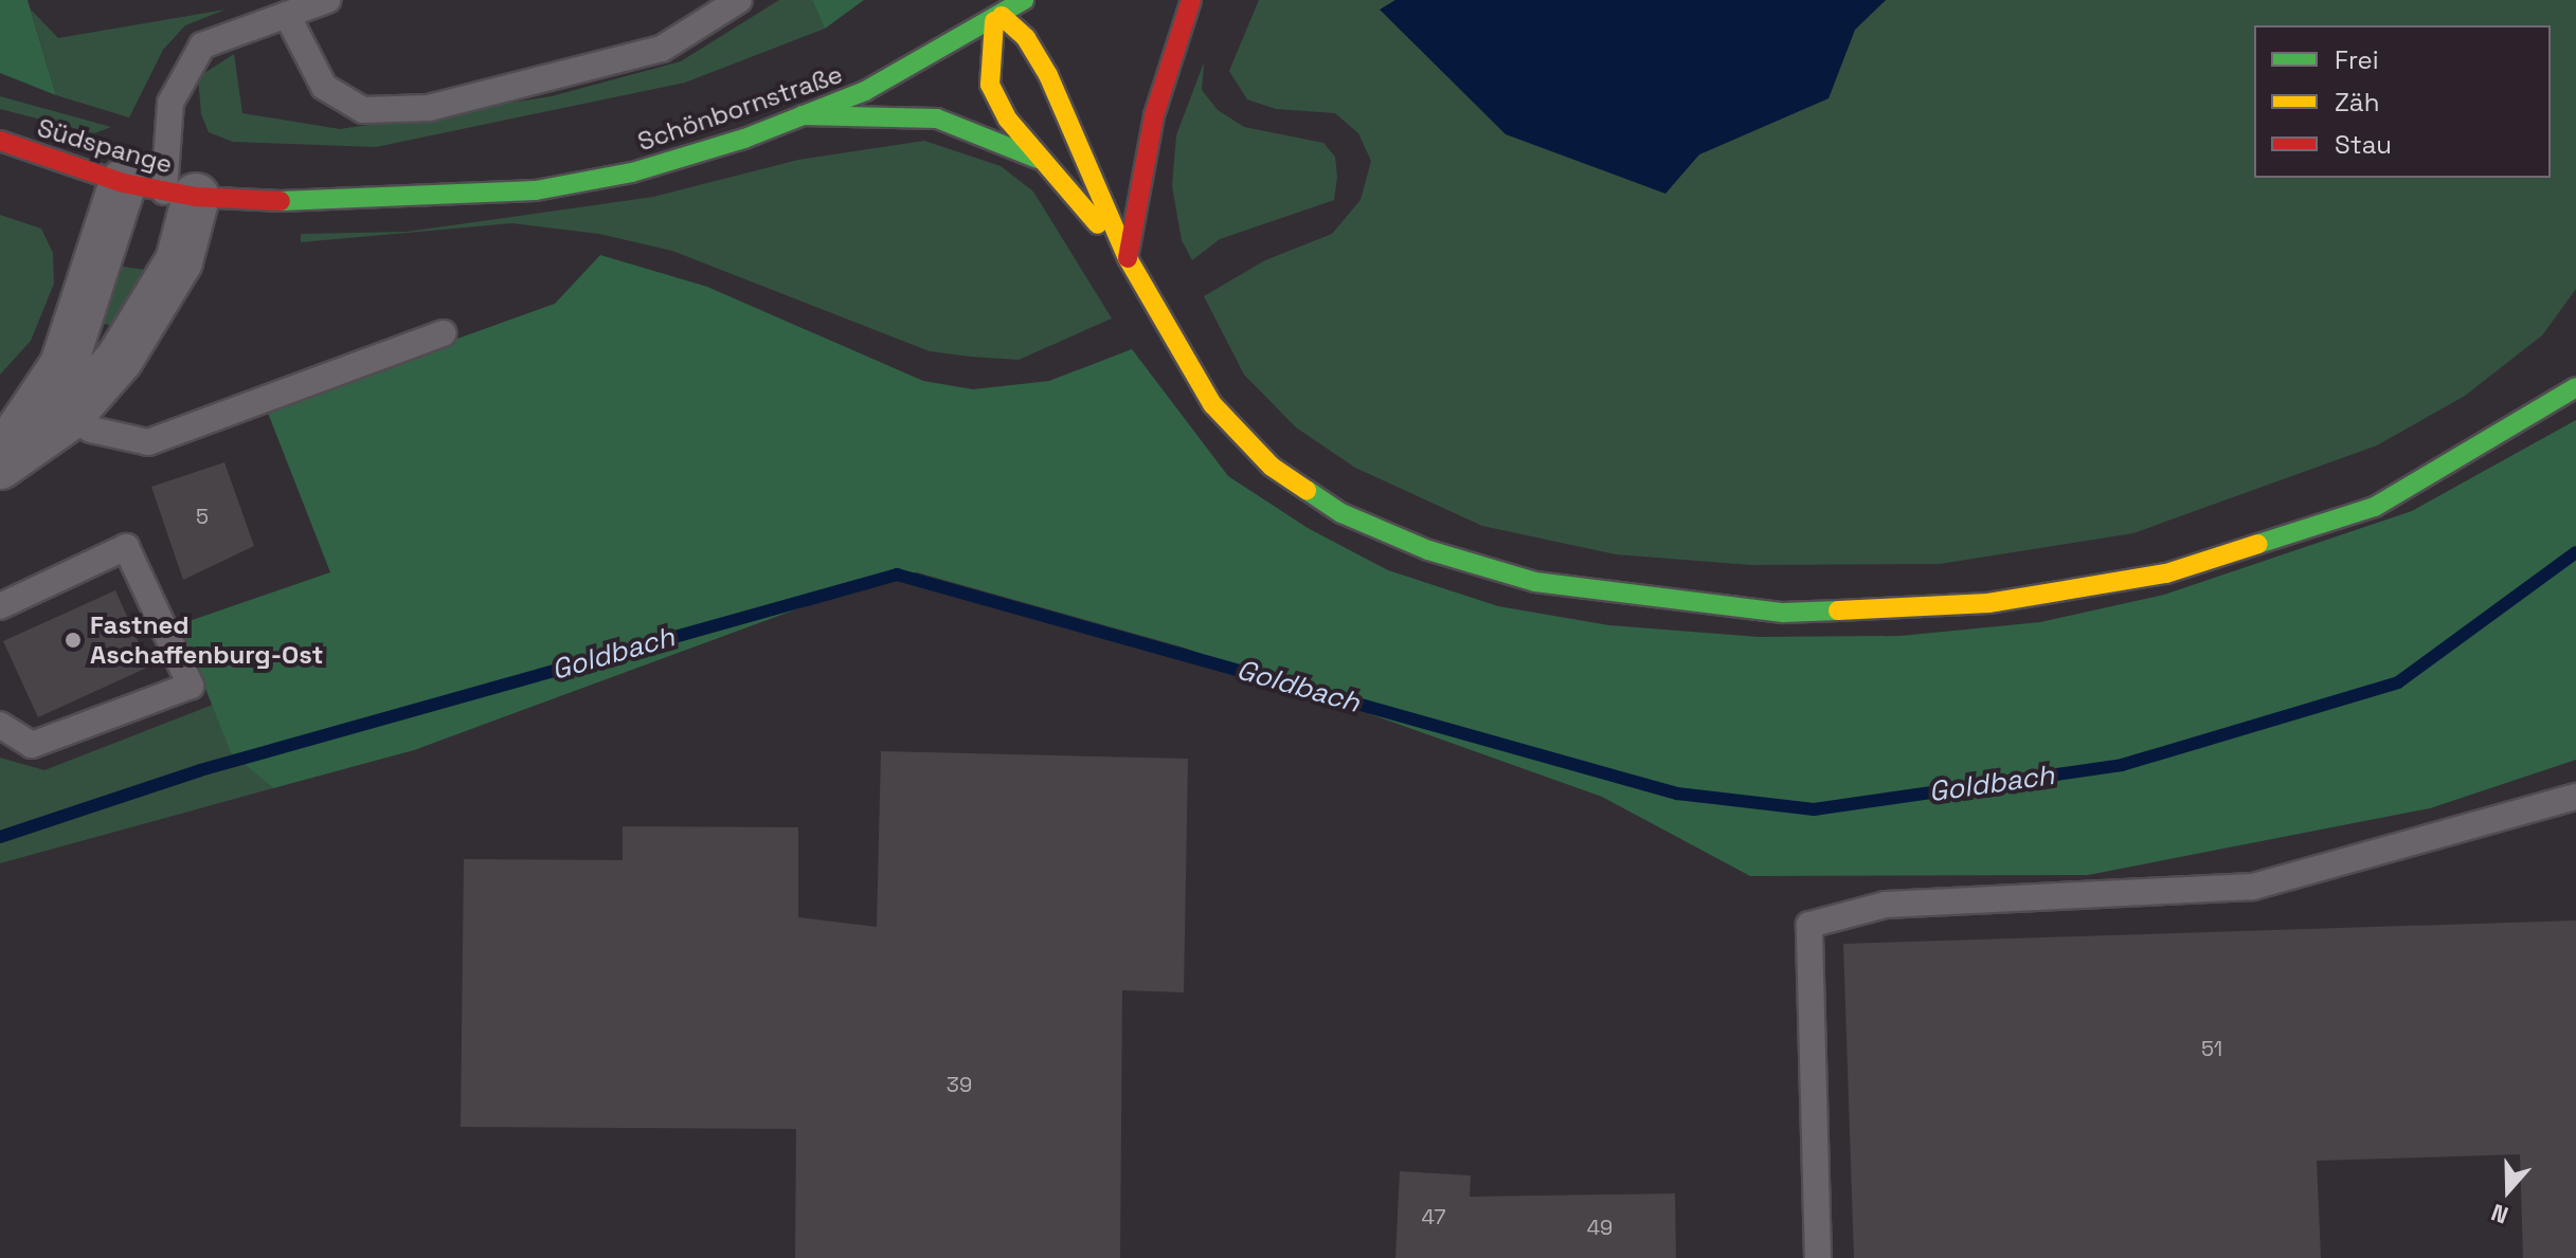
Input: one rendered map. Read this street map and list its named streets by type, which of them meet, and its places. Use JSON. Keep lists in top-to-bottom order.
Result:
{
  "streets": {
    "main road": ["Schönbornstraße", "Südspange"]
  },
  "crossings": [
    ["Schönbornstraße", "Südspange"]
  ],
  "water": ["Goldbach"],
  "places": ["Fastned Aschaffenburg-Ost"],
  "house_numbers": [
    "5",
    "51",
    "39",
    "47",
    "49"
  ],
  "legend": ["Frei", "Zäh", "Stau"],
  "north": "bottom"
}
